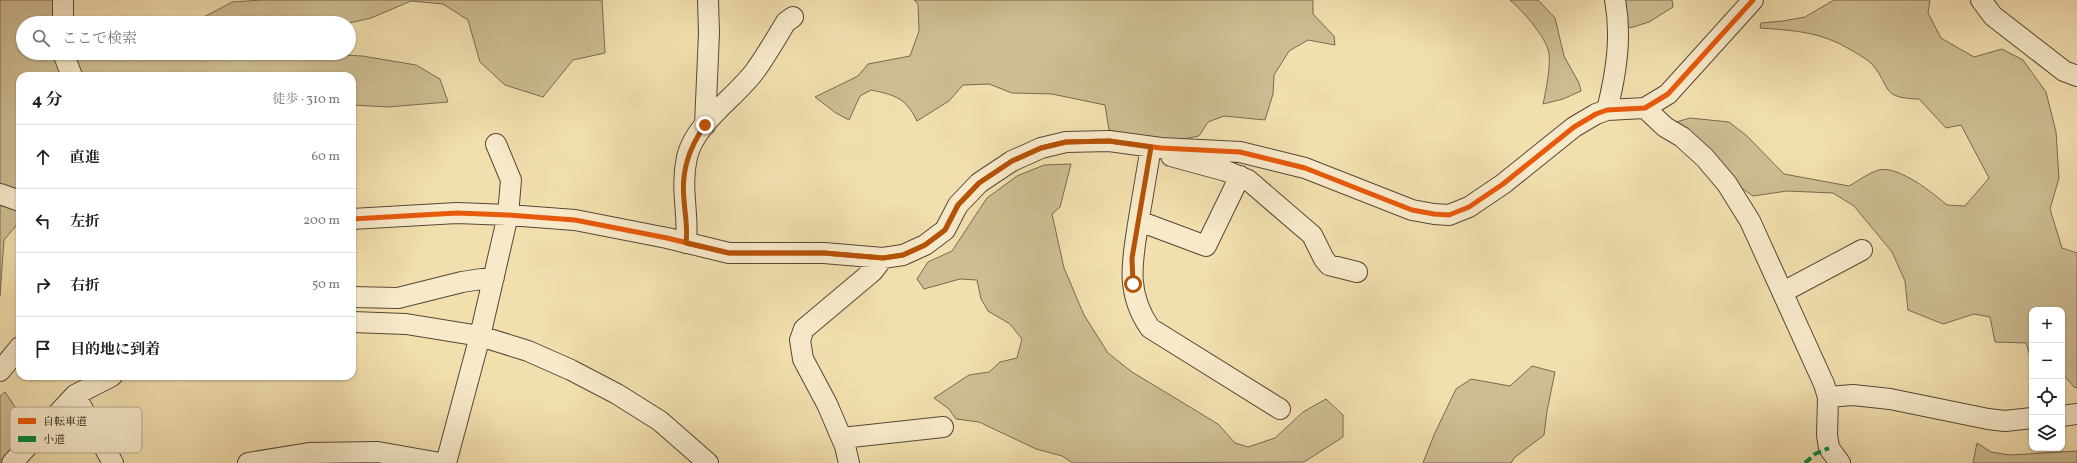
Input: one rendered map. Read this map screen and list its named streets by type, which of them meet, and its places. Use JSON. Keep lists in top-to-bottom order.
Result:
{
  "legend": ["自転車道", "小道"],
  "page": {
    "search": "ここで検索",
    "heading": ["4 分", "徒歩 · 310 m"],
    "list": [
      ["直進", "60 m"],
      ["左折", "200 m"],
      ["右折", "50 m"],
      "目的地に到着"
    ],
    "map_buttons": ["+", "−"]
  }
}
